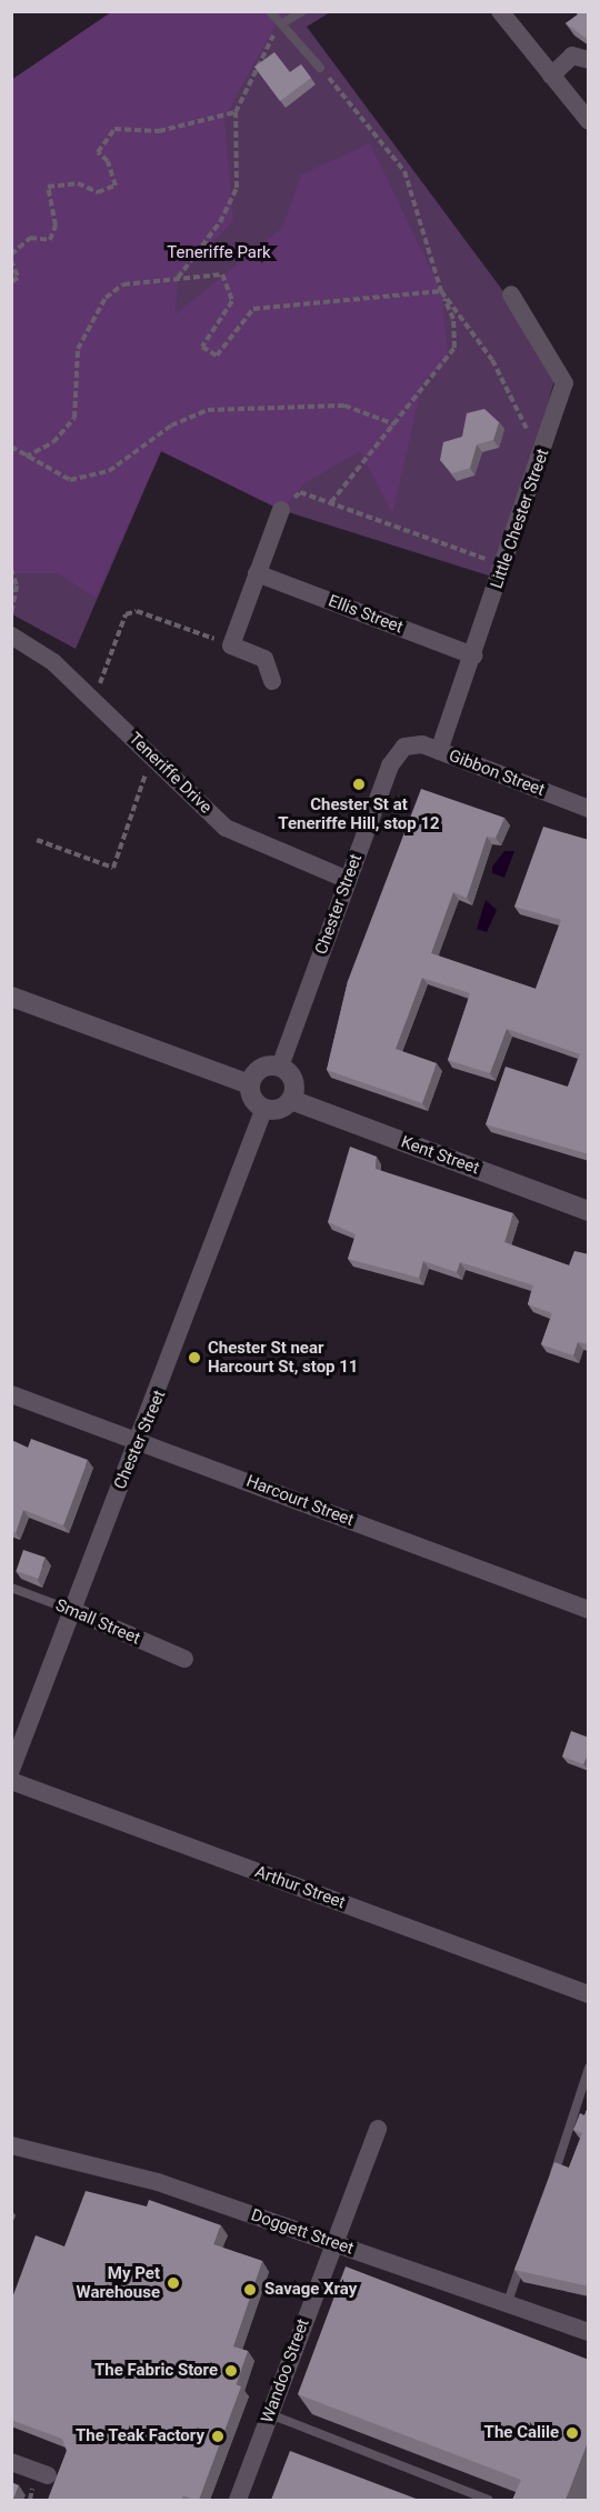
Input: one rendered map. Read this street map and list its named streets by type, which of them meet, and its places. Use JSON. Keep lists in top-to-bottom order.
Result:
{
  "streets": {
    "street": [
      "Little Chester Street",
      "Ellis Street",
      "Teneriffe Drive",
      "Gibbon Street",
      "Chester Street",
      "Kent Street",
      "Harcourt Street",
      "Small Street",
      "Arthur Street",
      "Doggett Street",
      "Wandoo Street"
    ]
  },
  "crossings": [
    ["Little Chester Street", "Ellis Street"],
    ["Little Chester Street", "Gibbon Street"],
    ["Teneriffe Drive", "Chester Street"],
    ["Gibbon Street", "Chester Street"],
    ["Chester Street", "Kent Street"],
    ["Chester Street", "Harcourt Street"],
    ["Chester Street", "Small Street"],
    ["Doggett Street", "Wandoo Street"]
  ],
  "parks": ["Teneriffe Park"],
  "places": [
    "Chester St at Teneriffe Hill, stop 12",
    "Chester St near Harcourt St, stop 11",
    "My Pet Warehouse",
    "Savage Xray",
    "The Fabric Store",
    "The Calile",
    "The Teak Factory"
  ]
}
